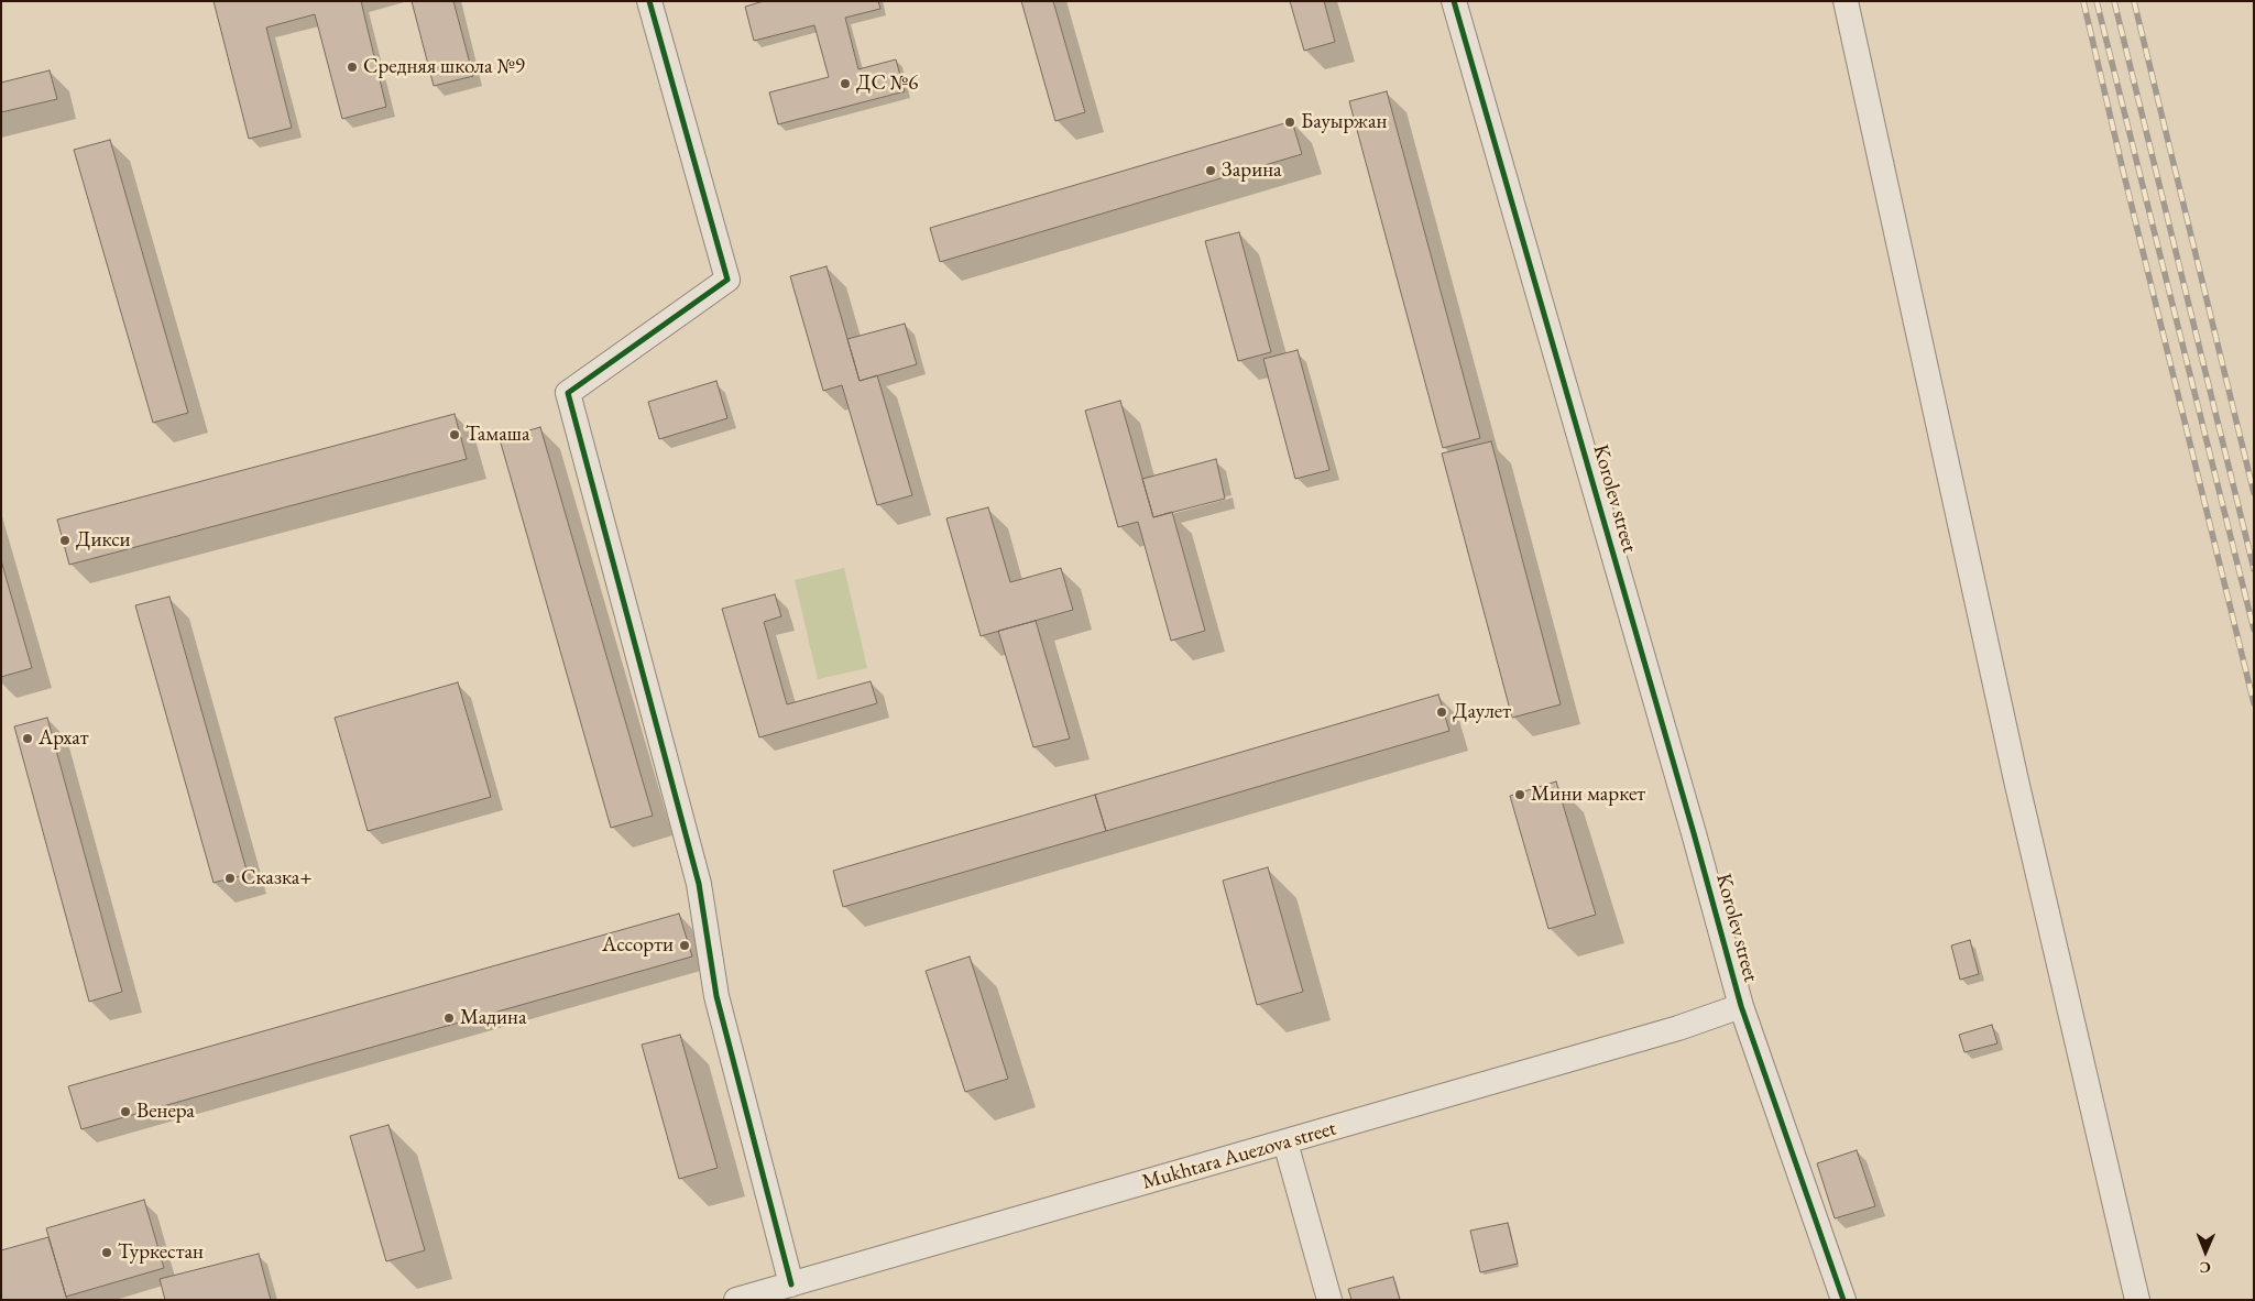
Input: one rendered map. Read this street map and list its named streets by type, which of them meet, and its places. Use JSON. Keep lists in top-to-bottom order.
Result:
{
  "streets": {
    "street": ["Korolev street", "Mukhtara Auezova street"]
  },
  "crossings": [
    ["Korolev street", "Mukhtara Auezova street"]
  ],
  "places": [
    "Средняя школа №9",
    "ДС №6",
    "Бауыржан",
    "Зарина",
    "Тамаша",
    "Дикси",
    "Даулет",
    "Архат",
    "Мини маркет",
    "Сказка+",
    "Ассорти",
    "Мадина",
    "Венера",
    "Туркестан"
  ],
  "north": "bottom"
}
